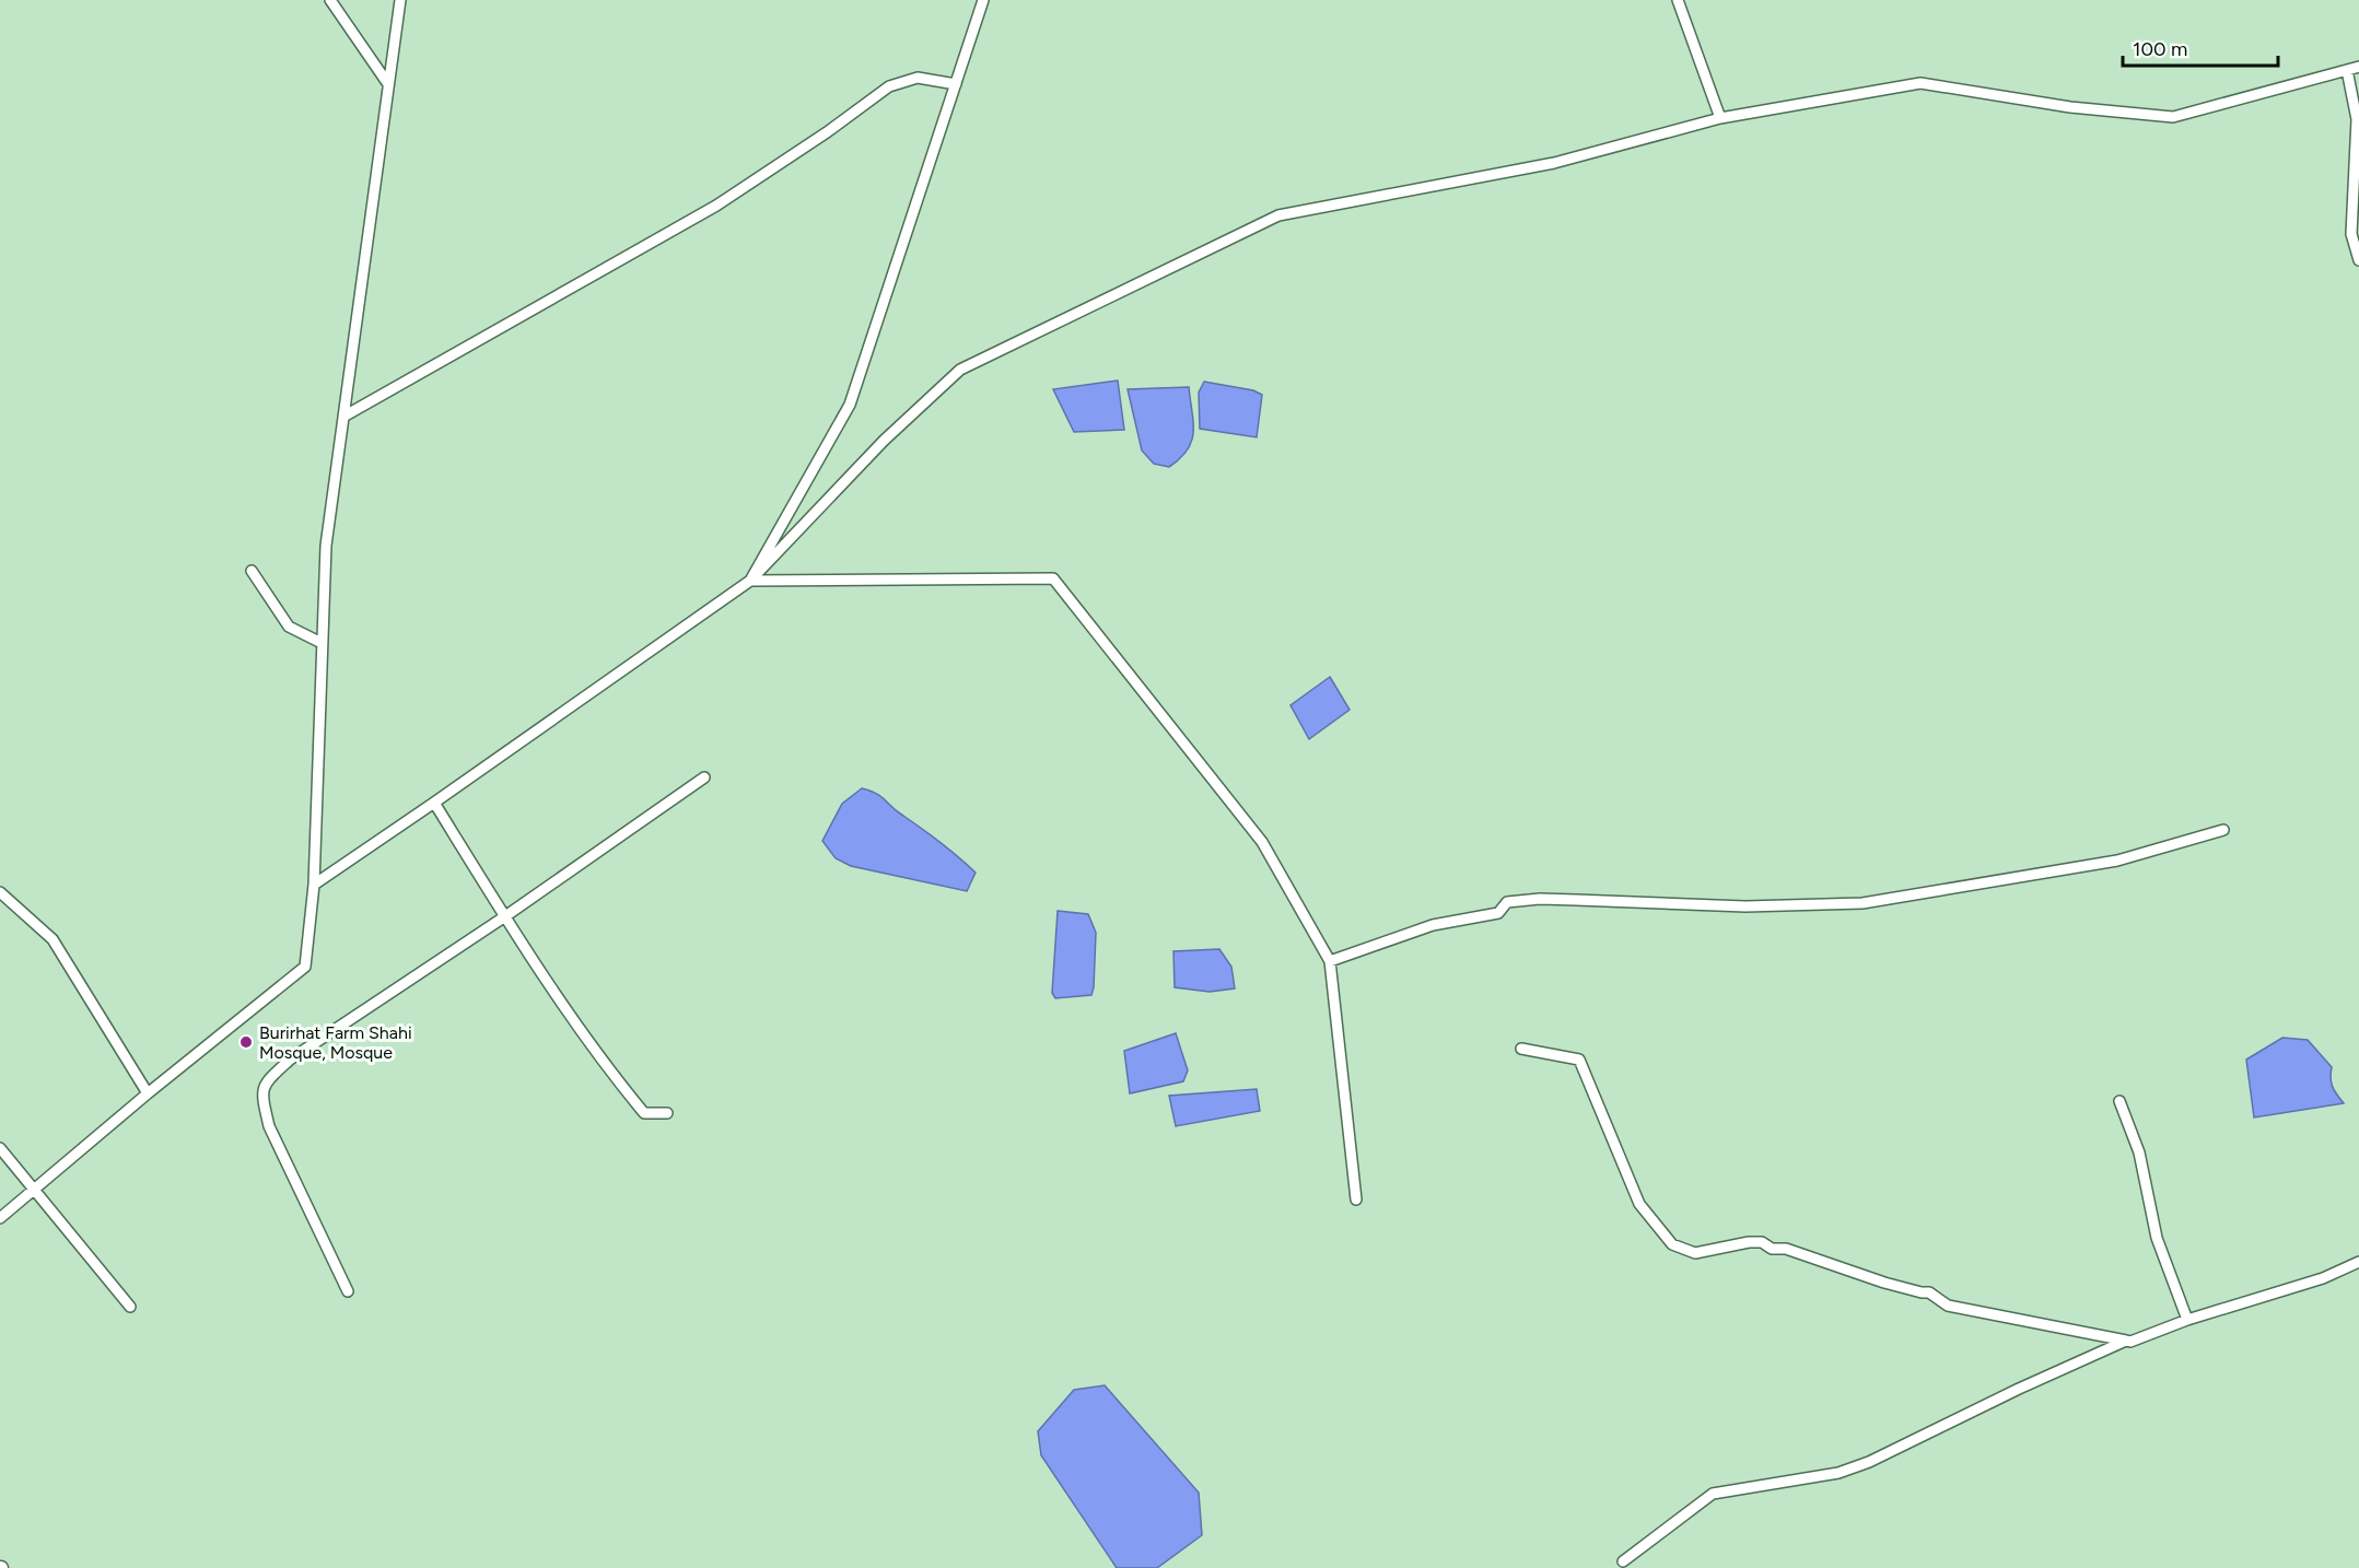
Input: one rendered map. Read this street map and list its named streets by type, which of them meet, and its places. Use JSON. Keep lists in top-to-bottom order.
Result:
{
  "places": ["Burirhat Farm Shahi Mosque, Mosque"],
  "scale_bar": "100 m"
}
